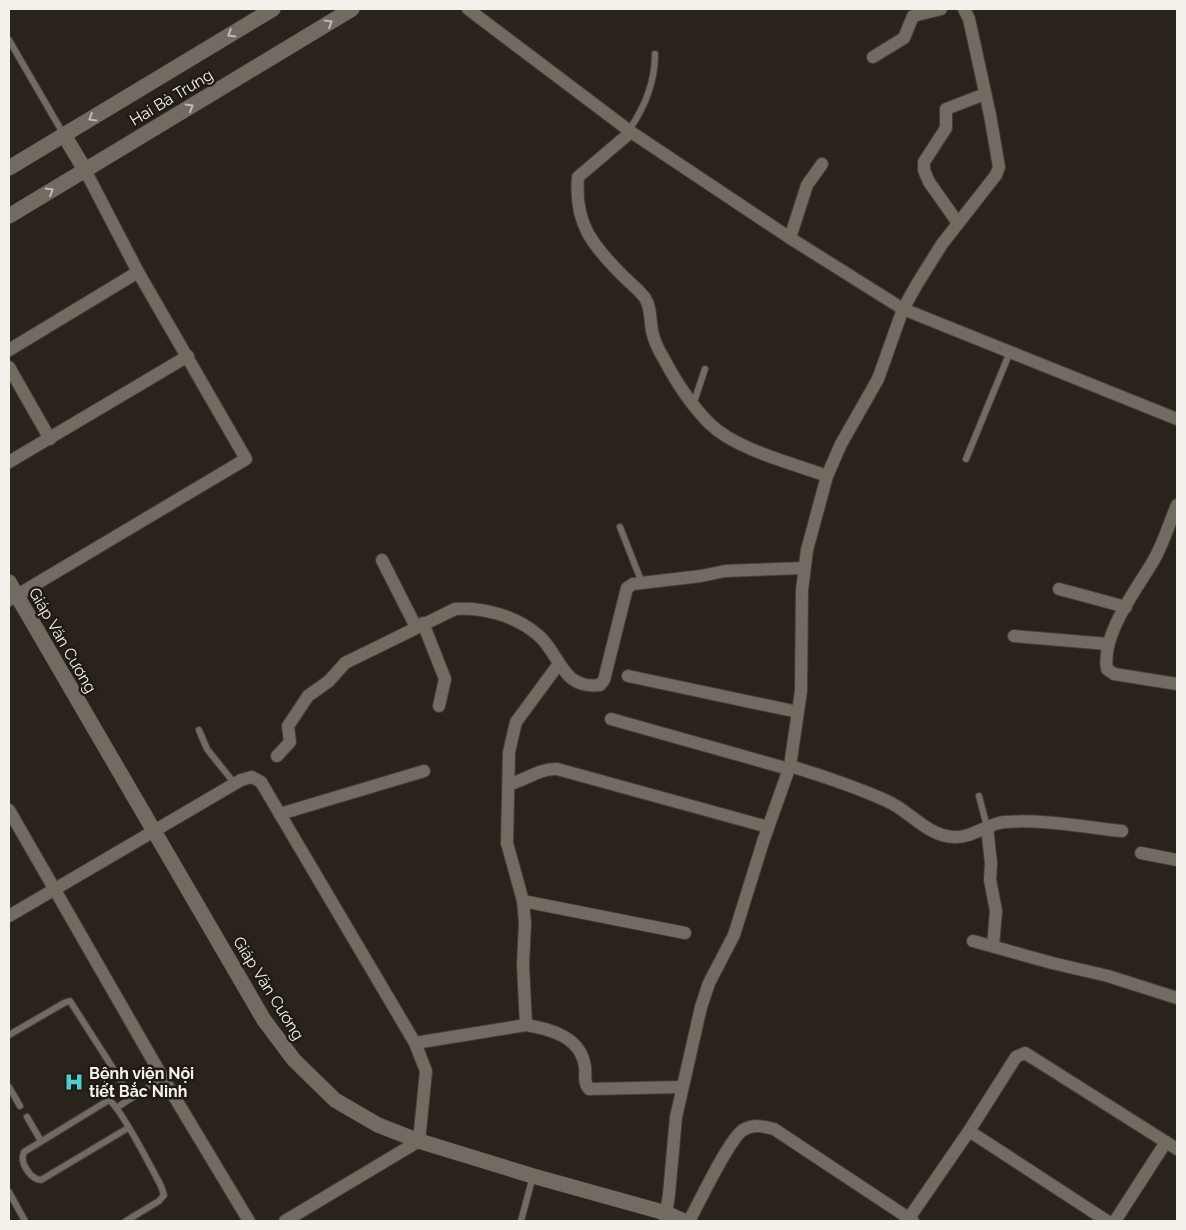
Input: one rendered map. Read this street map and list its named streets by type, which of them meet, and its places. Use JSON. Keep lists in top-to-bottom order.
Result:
{
  "streets": {
    "street": ["Hai Bà Trưng", "Giáp Văn Cương"]
  },
  "places": {
    "hospital": ["Bệnh viện Nội tiết Bắc Ninh"]
  }
}
